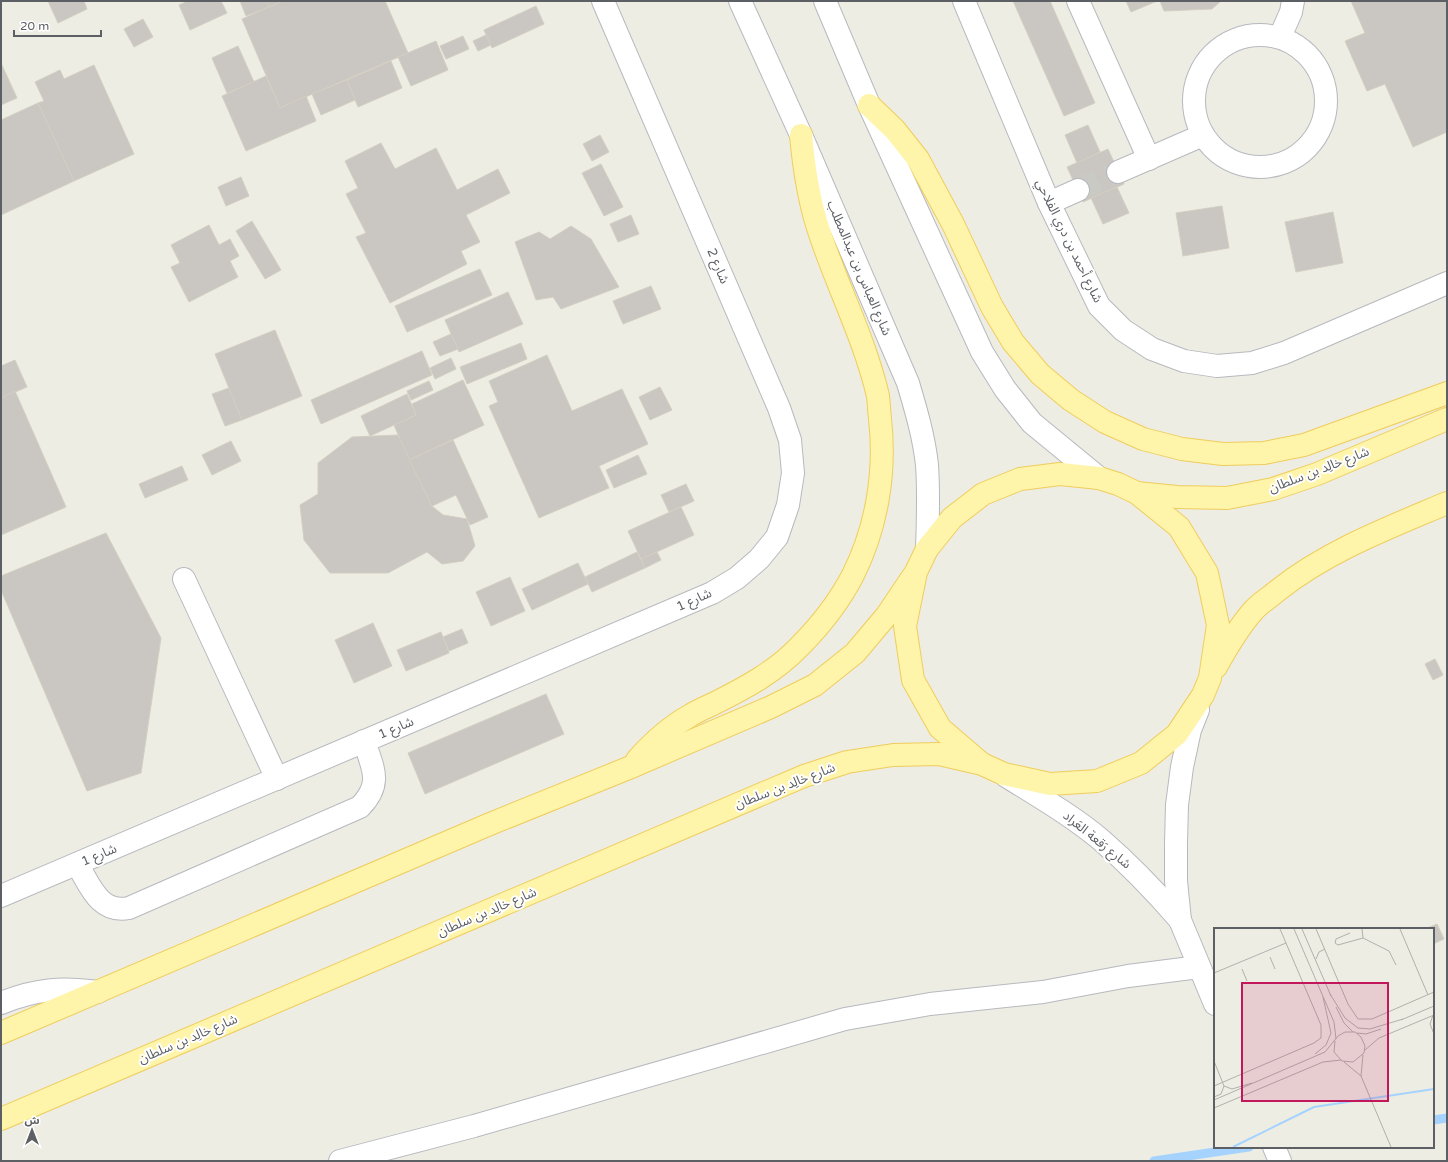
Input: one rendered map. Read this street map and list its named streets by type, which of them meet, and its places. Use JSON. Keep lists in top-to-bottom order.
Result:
{
  "streets": {
    "main road": ["شارع خالِد بن سلطان"],
    "street": [
      "شارع أحمد بن دري الفلاحي",
      "شارع 2",
      "شارع العباس بن عبدالمطلب",
      "شارع 1",
      "شارع رَقعة العَراد"
    ]
  },
  "crossings": [
    ["شارع 2", "شارع 1"]
  ],
  "scale_bar": "20 m",
  "north": "top"
}
